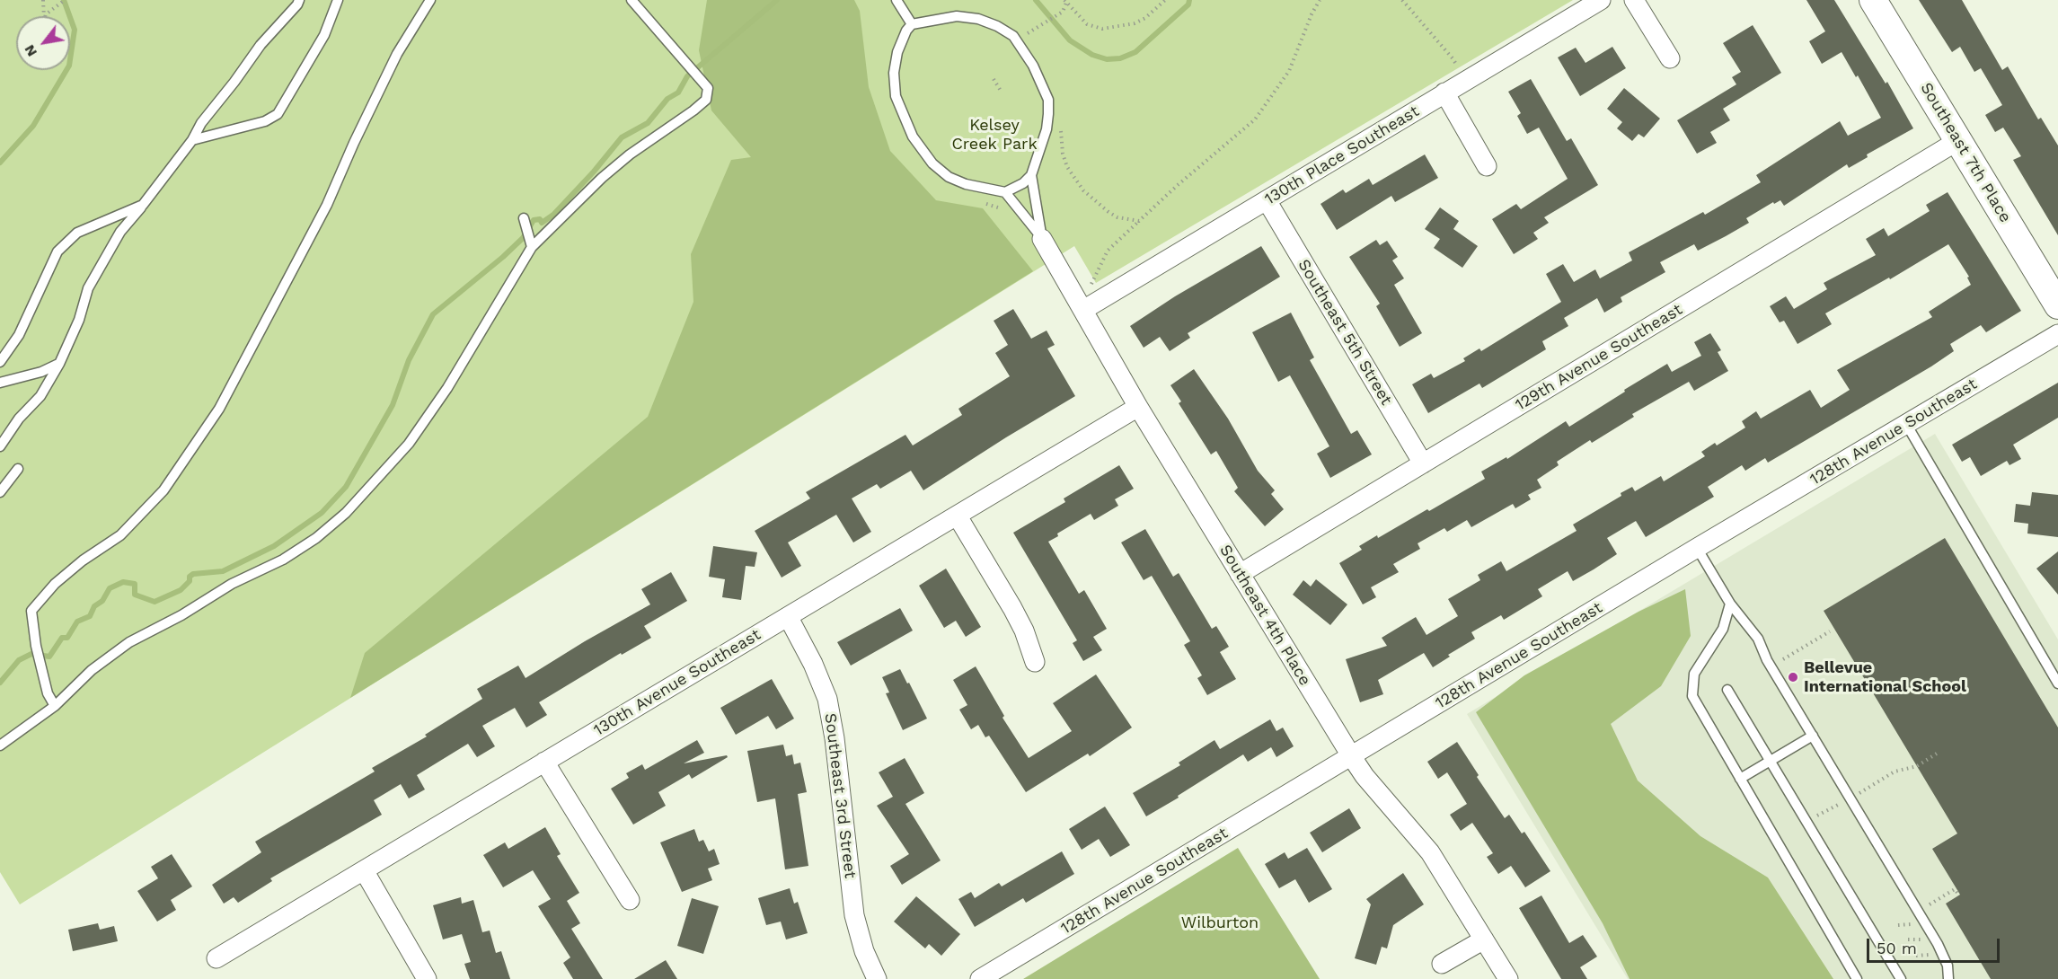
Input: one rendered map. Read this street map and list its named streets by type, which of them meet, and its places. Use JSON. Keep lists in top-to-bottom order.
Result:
{
  "streets": {
    "street": [
      "Southeast 7th Place",
      "130th Place Southeast",
      "Southeast 5th Street",
      "129th Avenue Southeast",
      "128th Avenue Southeast",
      "Southeast 4th Place",
      "130th Avenue Southeast",
      "Southeast 3rd Street"
    ]
  },
  "crossings": [
    ["Southeast 7th Place", "129th Avenue Southeast"],
    ["130th Place Southeast", "Southeast 5th Street"],
    ["130th Place Southeast", "Southeast 4th Place"],
    ["Southeast 5th Street", "129th Avenue Southeast"],
    ["129th Avenue Southeast", "Southeast 4th Place"],
    ["128th Avenue Southeast", "Southeast 4th Place"],
    ["Southeast 4th Place", "130th Avenue Southeast"],
    ["130th Avenue Southeast", "Southeast 3rd Street"]
  ],
  "parks": ["Kelsey Creek Park", "Wilburton"],
  "places": ["Bellevue International School"],
  "scale_bar": "50 m",
  "north": "bottom left"
}
